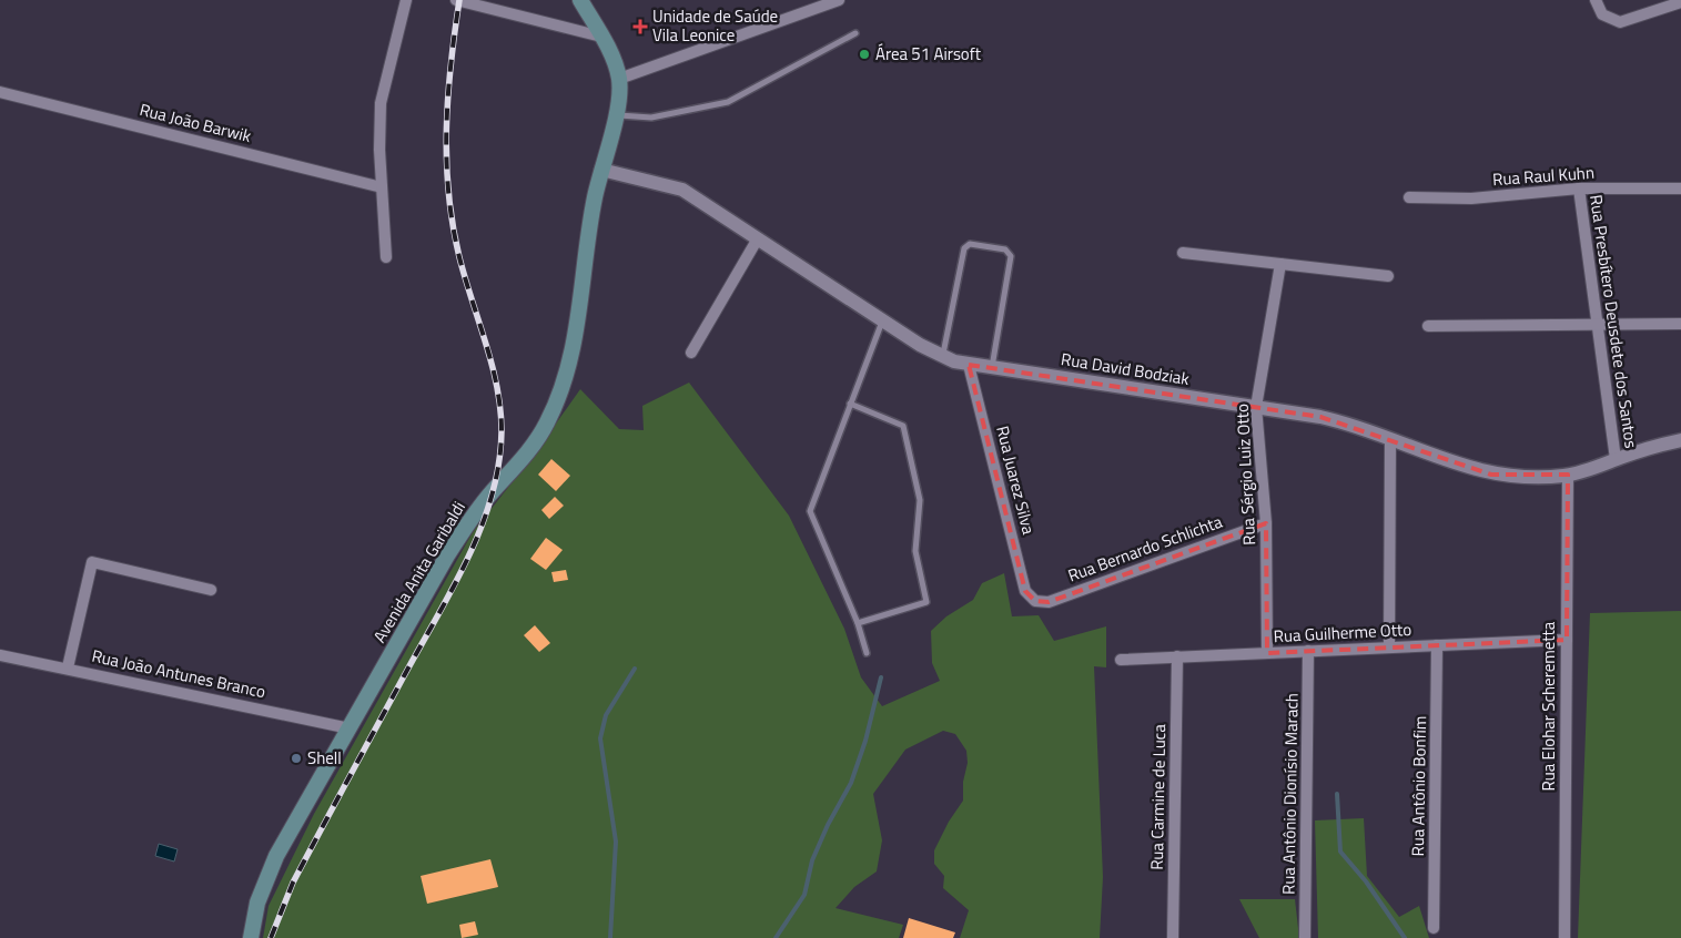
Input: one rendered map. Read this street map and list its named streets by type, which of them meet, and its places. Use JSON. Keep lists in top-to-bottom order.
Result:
{
  "streets": {
    "main road": ["Avenida Anita Garibaldi"],
    "street": [
      "Rua João Barwik",
      "Rua Raul Kuhn",
      "Rua Presbítero Deusdete dos Santos",
      "Rua David Bodziak",
      "Rua Sérgio Luiz Otto",
      "Rua Juarez Silva",
      "Rua Bernardo Schlichta",
      "Rua Guilherme Otto",
      "Rua João Antunes Branco",
      "Rua Elohar Scheremetta",
      "Rua Antônio Bonfim",
      "Rua Antônio Dionísio Marach",
      "Rua Carmine de Luca"
    ]
  },
  "crossings": [
    ["Rua Raul Kuhn", "Rua Presbítero Deusdete dos Santos"],
    ["Rua Presbítero Deusdete dos Santos", "Rua David Bodziak"],
    ["Rua David Bodziak", "Rua Sérgio Luiz Otto"],
    ["Rua David Bodziak", "Rua Juarez Silva"],
    ["Rua David Bodziak", "Avenida Anita Garibaldi"],
    ["Rua David Bodziak", "Rua Elohar Scheremetta"],
    ["Rua Sérgio Luiz Otto", "Rua Bernardo Schlichta"],
    ["Rua Sérgio Luiz Otto", "Rua Guilherme Otto"],
    ["Rua Juarez Silva", "Rua Bernardo Schlichta"],
    ["Avenida Anita Garibaldi", "Rua João Antunes Branco"],
    ["Rua Guilherme Otto", "Rua Elohar Scheremetta"],
    ["Rua Guilherme Otto", "Rua Antônio Bonfim"],
    ["Rua Guilherme Otto", "Rua Antônio Dionísio Marach"],
    ["Rua Guilherme Otto", "Rua Carmine de Luca"]
  ],
  "places": {
    "health": ["Unidade de Saúde Vila Leonice"],
    "other": ["Área 51 Airsoft", "Shell"]
  }
}
